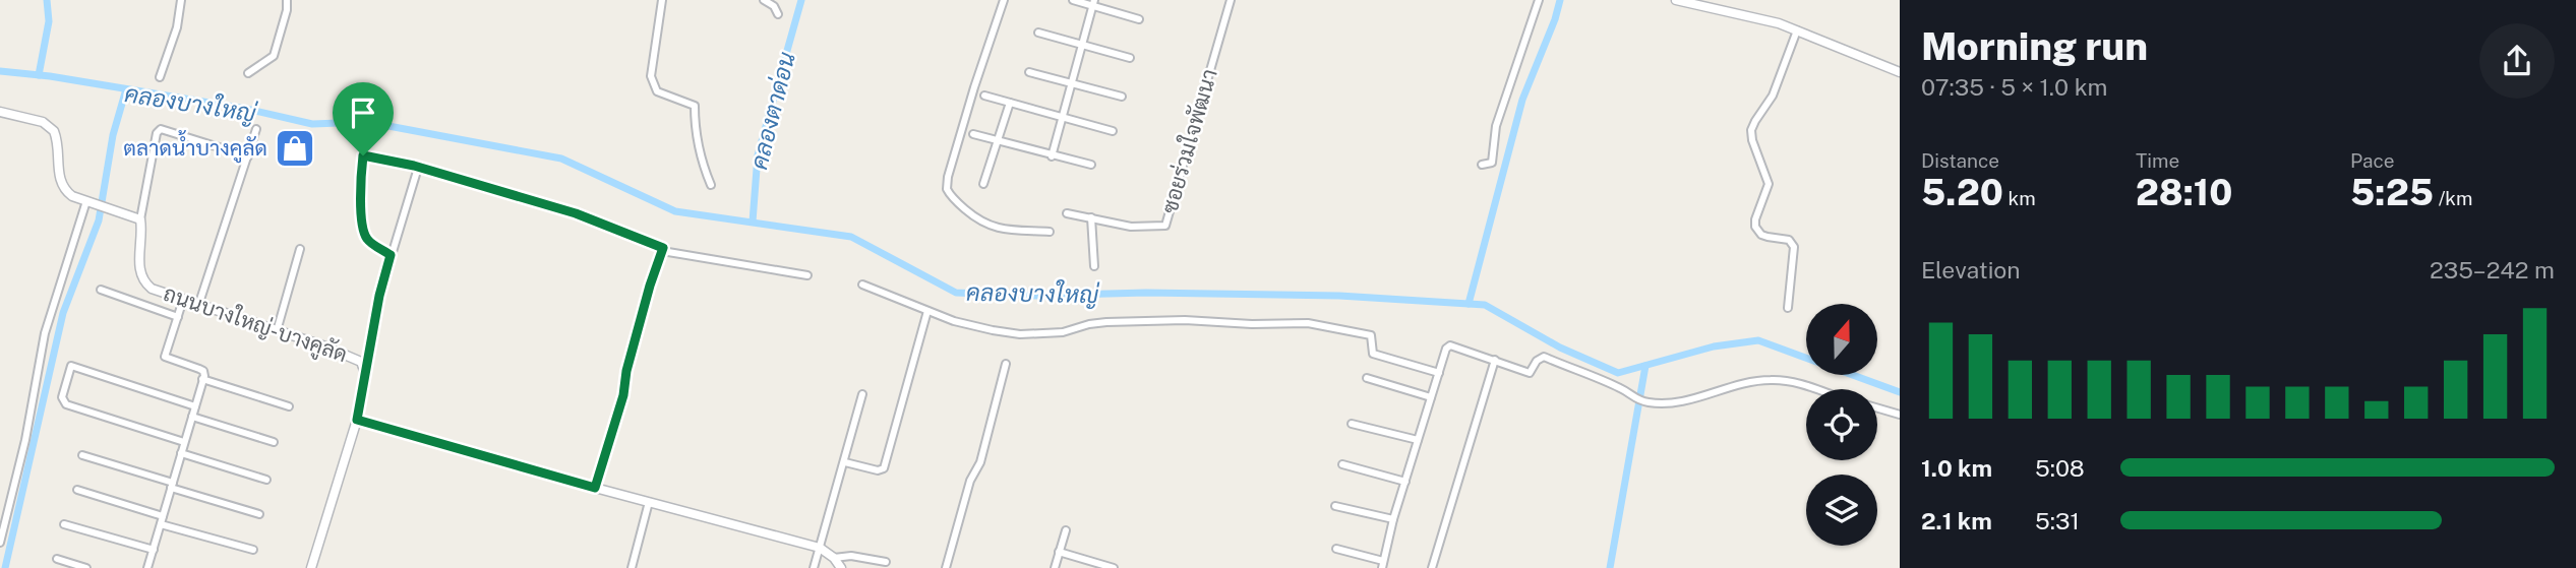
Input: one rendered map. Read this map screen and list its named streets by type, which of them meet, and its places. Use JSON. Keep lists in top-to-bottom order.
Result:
{
  "streets": {
    "street": ["ซอยร่วมใจพัฒนา", "ถนนบางใหญ่-บางคูลัด"]
  },
  "water": ["คลองบางใหญ่", "คลองตาด่อน"],
  "places": {
    "shop": ["ตลาดน้ำบางคูลัด"]
  },
  "north": "top",
  "page": {
    "heading": ["Morning run", "07:35 · 5 × 1.0 km"],
    "stats": [
      ["Distance", "5.20 km"],
      ["Time", "28:10"],
      ["Pace", "5:25 /km"]
    ],
    "chart": ["Elevation", "235–242 m"],
    "list": [
      {
        "name": "1.0 km",
        "note": "5:08"
      },
      {
        "name": "2.1 km",
        "note": "5:31"
      }
    ]
  }
}
